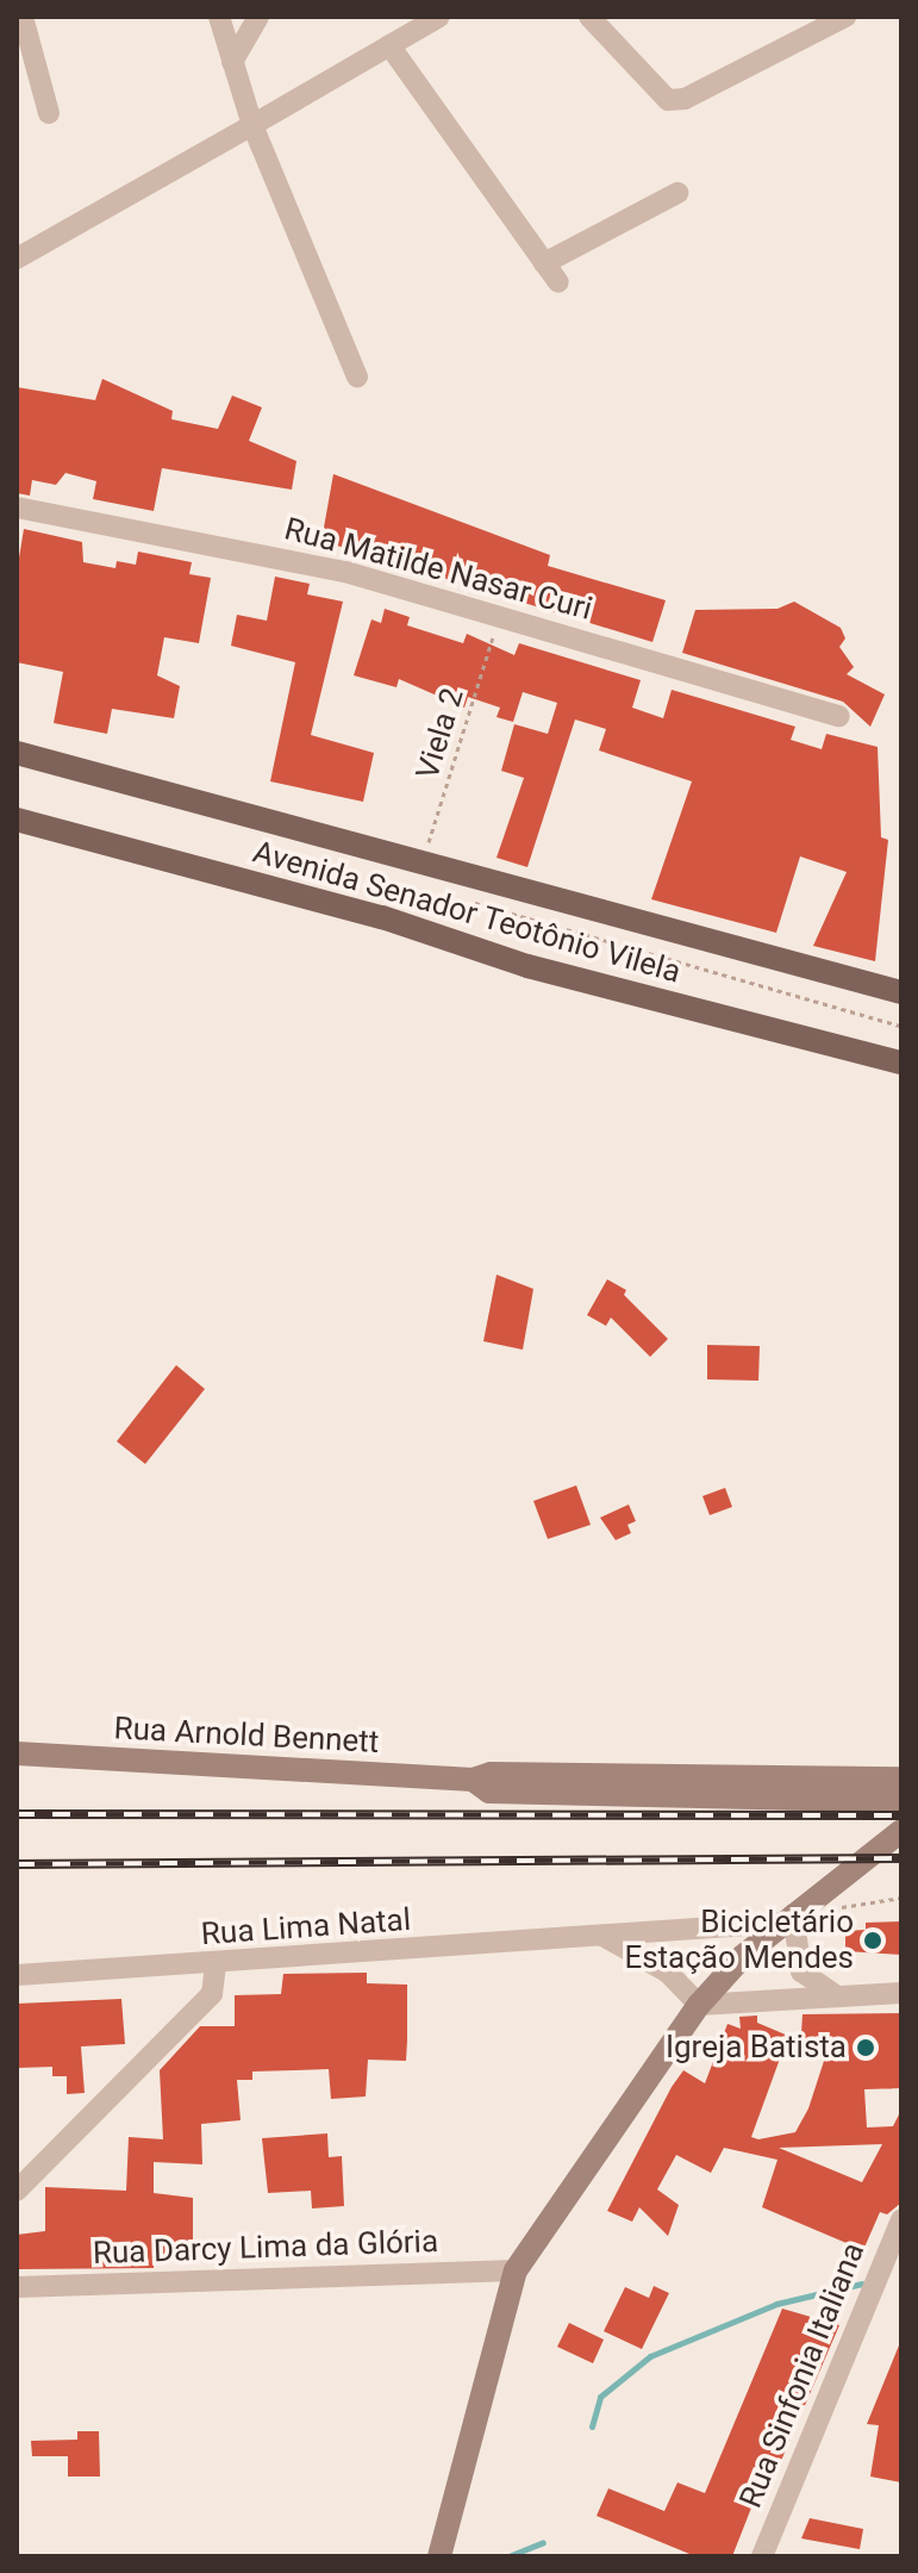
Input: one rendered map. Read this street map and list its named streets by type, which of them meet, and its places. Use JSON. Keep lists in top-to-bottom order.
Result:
{
  "streets": {
    "main road": ["Avenida Senador Teotônio Vilela"],
    "street": [
      "Rua Matilde Nasar Curi",
      "Rua Arnold Bennett",
      "Rua Lima Natal",
      "Rua Darcy Lima da Glória",
      "Rua Sinfonia Italiana"
    ],
    "path": ["Viela 2"]
  },
  "crossings": [
    ["Rua Matilde Nasar Curi", "Viela 2"],
    ["Viela 2", "Avenida Senador Teotônio Vilela"]
  ],
  "places": ["Bicicletário Estação Mendes", "Igreja Batista"]
}
